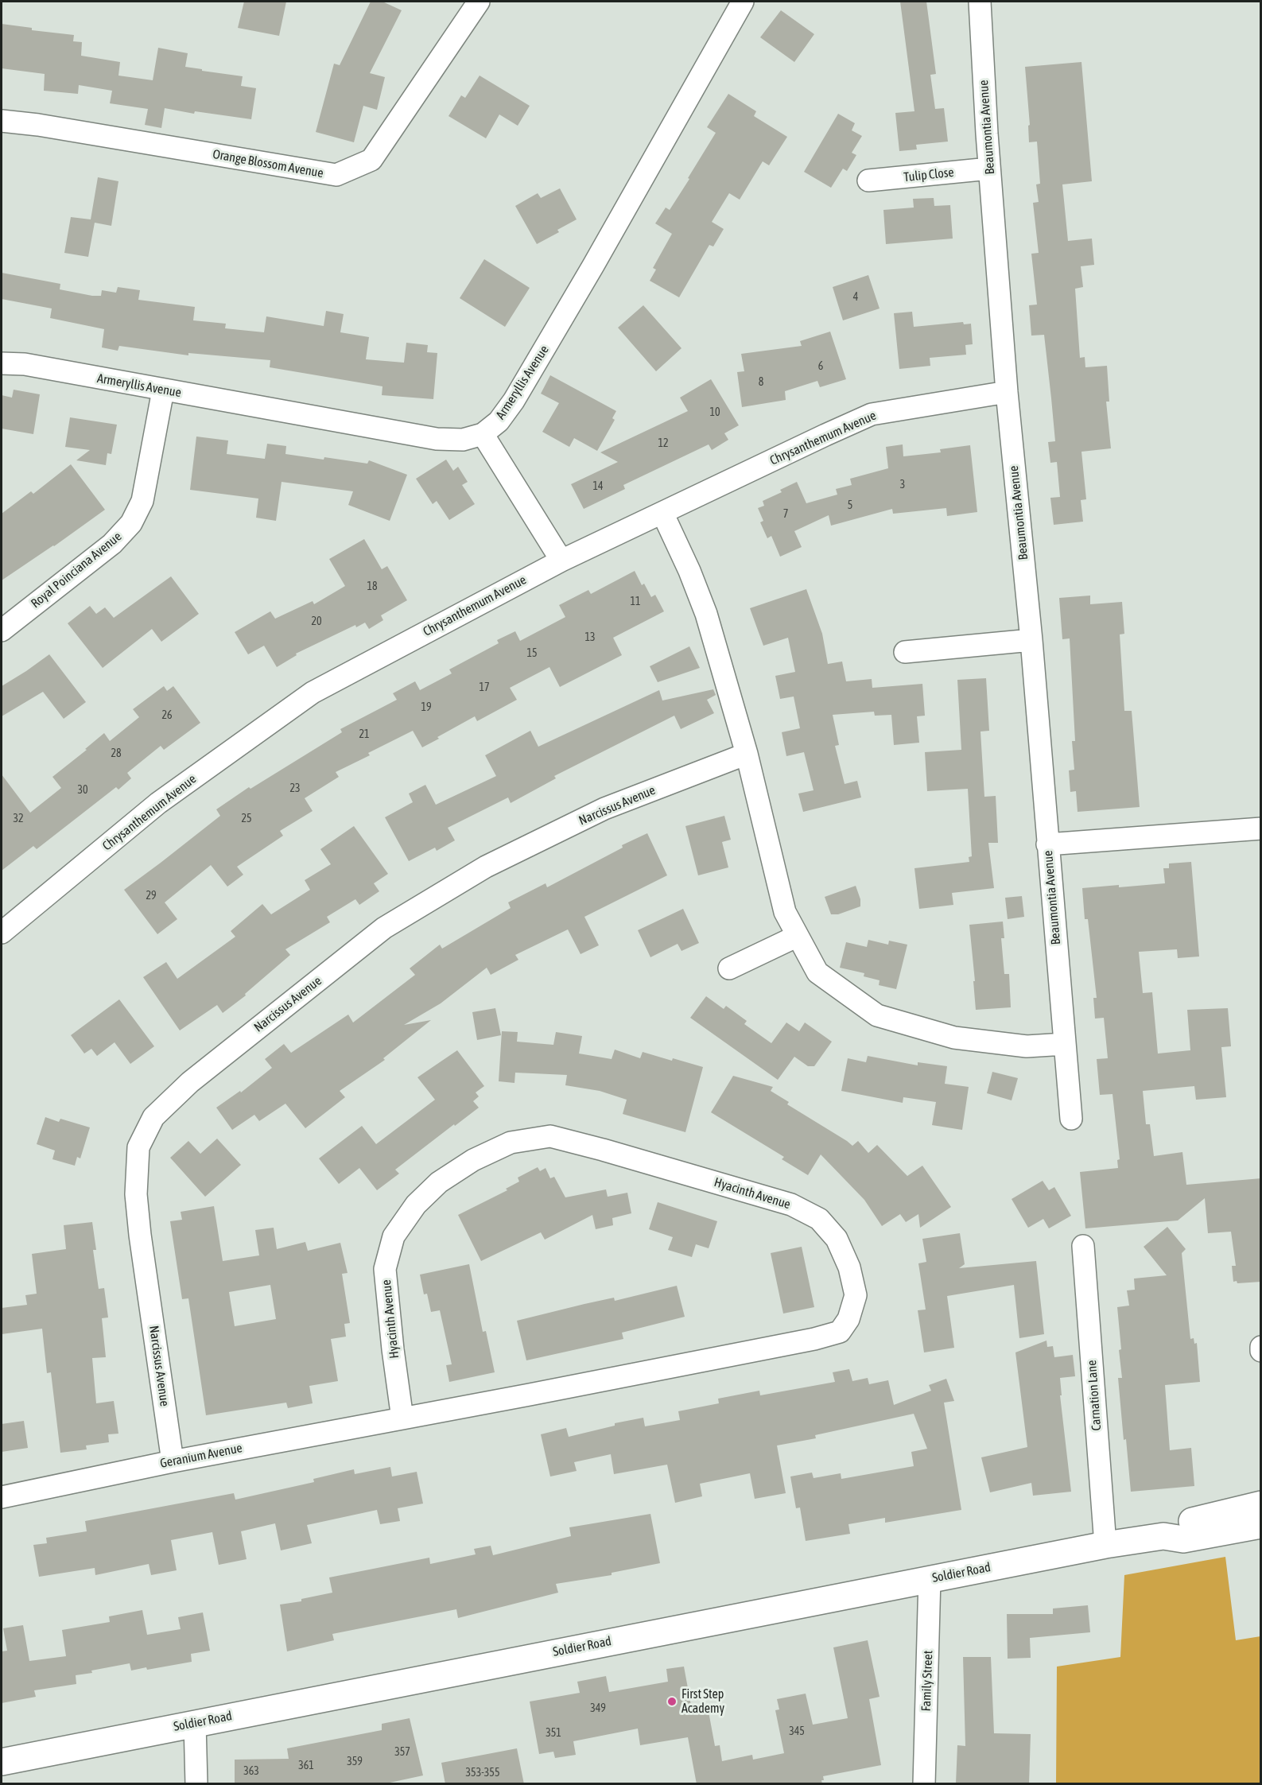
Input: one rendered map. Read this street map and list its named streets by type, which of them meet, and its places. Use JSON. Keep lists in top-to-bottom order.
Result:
{
  "streets": {
    "main road": ["Soldier Road"],
    "street": [
      "Beaumontia Avenue",
      "Orange Blossom Avenue",
      "Tulip Close",
      "Armeryllis Avenue",
      "Chrysanthemum Avenue",
      "Royal Poinciana Avenue",
      "Narcissus Avenue",
      "Hyacinth Avenue",
      "Carnation Lane",
      "Geranium Avenue",
      "Family Street"
    ]
  },
  "crossings": [
    ["Beaumontia Avenue", "Tulip Close"],
    ["Beaumontia Avenue", "Chrysanthemum Avenue"],
    ["Armeryllis Avenue", "Royal Poinciana Avenue"],
    ["Narcissus Avenue", "Geranium Avenue"],
    ["Hyacinth Avenue", "Geranium Avenue"],
    ["Carnation Lane", "Soldier Road"],
    ["Soldier Road", "Family Street"]
  ],
  "places": ["First Step Academy"],
  "house_numbers": [
    "4",
    "6",
    "8",
    "10",
    "12",
    "3",
    "14",
    "5",
    "7",
    "18",
    "11",
    "20",
    "13",
    "15",
    "17",
    "19",
    "26",
    "21",
    "28",
    "23",
    "30",
    "32",
    "25",
    "29",
    "349",
    "345",
    "351",
    "357",
    "359",
    "361",
    "363",
    "353-355"
  ]
}
